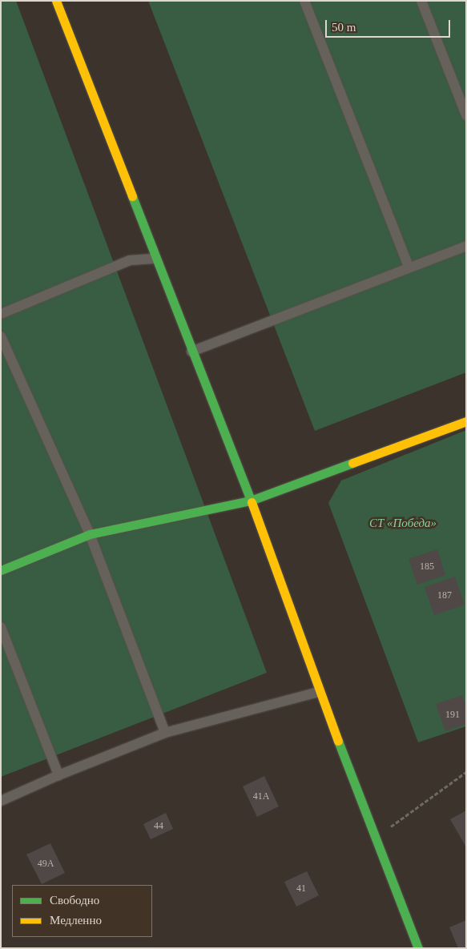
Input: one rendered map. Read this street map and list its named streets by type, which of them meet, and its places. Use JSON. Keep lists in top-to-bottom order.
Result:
{
  "parks": ["СТ «Победа»"],
  "house_numbers": [
    "185",
    "187",
    "191",
    "41А",
    "44",
    "49А",
    "41"
  ],
  "legend": ["Свободно", "Медленно"],
  "scale_bar": "50 m"
}
